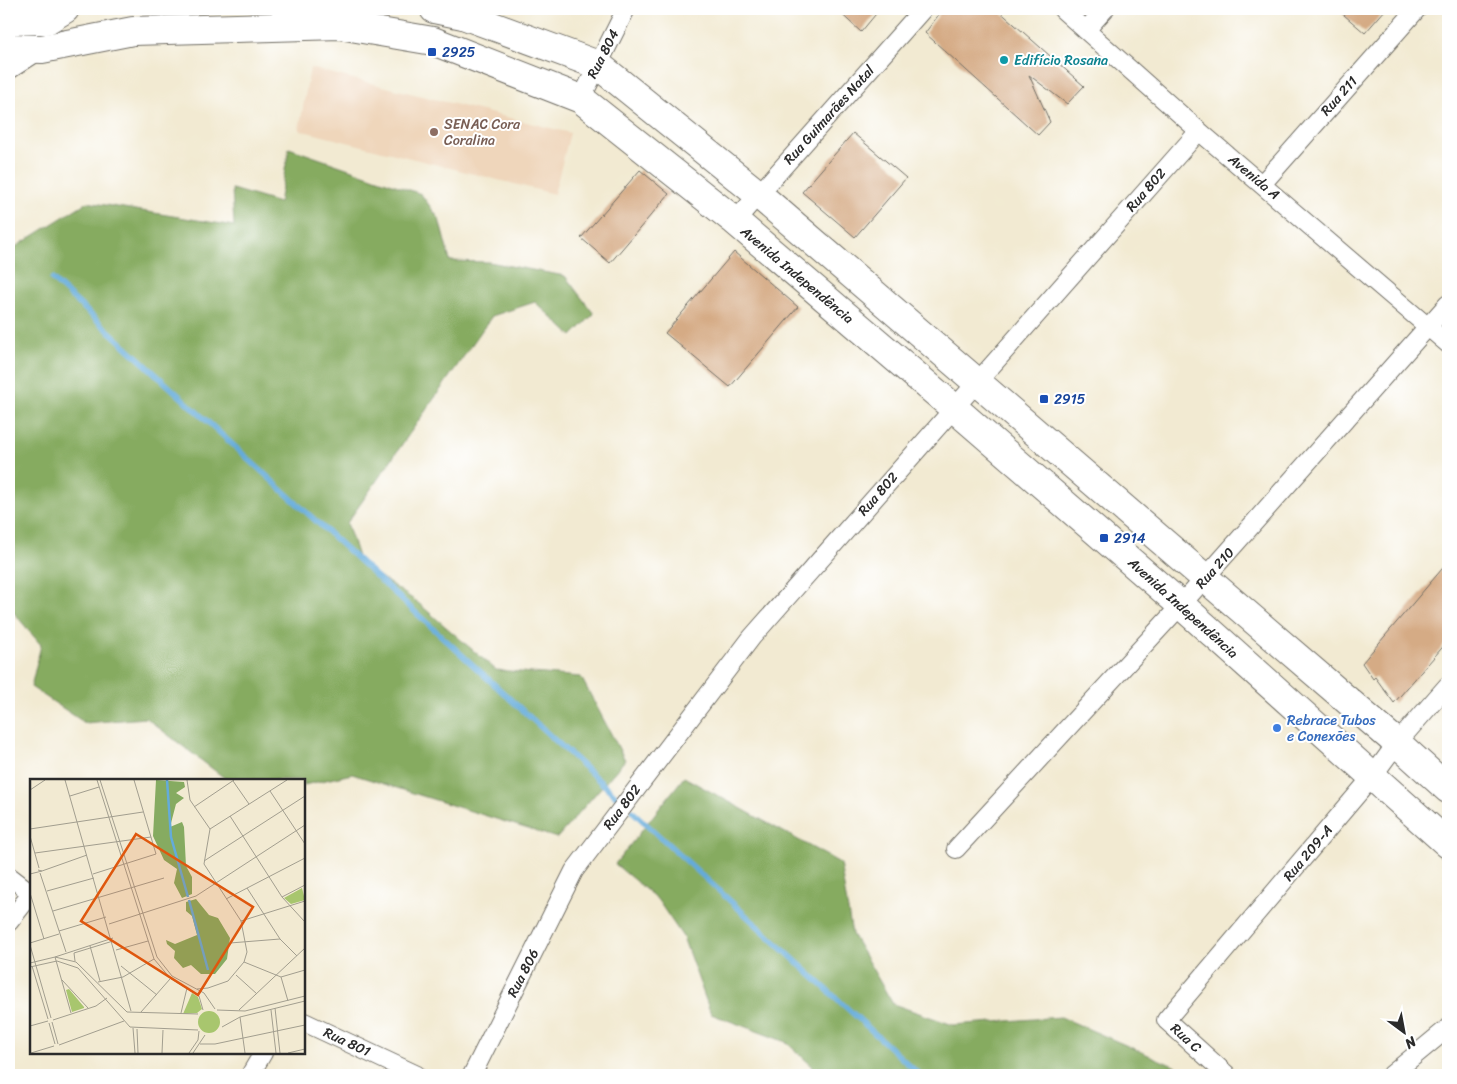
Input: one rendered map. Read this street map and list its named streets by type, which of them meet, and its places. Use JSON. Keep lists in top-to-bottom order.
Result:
{
  "streets": {
    "main road": ["Avenida Independência"],
    "street": [
      "Rua 804",
      "Rua 211",
      "Rua Guimarães Natal",
      "Avenida A",
      "Rua 802",
      "Rua 210",
      "Rua 209-A",
      "Rua 806",
      "Rua C",
      "Rua 801"
    ]
  },
  "crossings": [
    ["Rua 804", "Avenida Independência"],
    ["Rua 211", "Avenida A"],
    ["Rua Guimarães Natal", "Avenida Independência"],
    ["Avenida A", "Rua 802"],
    ["Avenida A", "Rua 210"],
    ["Rua 802", "Avenida Independência"],
    ["Rua 802", "Rua 806"],
    ["Avenida Independência", "Rua 210"],
    ["Avenida Independência", "Rua 209-A"],
    ["Rua 209-A", "Rua C"]
  ],
  "places": {
    "transit": ["2925", "2915", "2914"],
    "other": ["Edifício Rosana", "SENAC Cora Coralina", "Rebrace Tubos e Conexões"]
  },
  "north": "bottom right"
}
